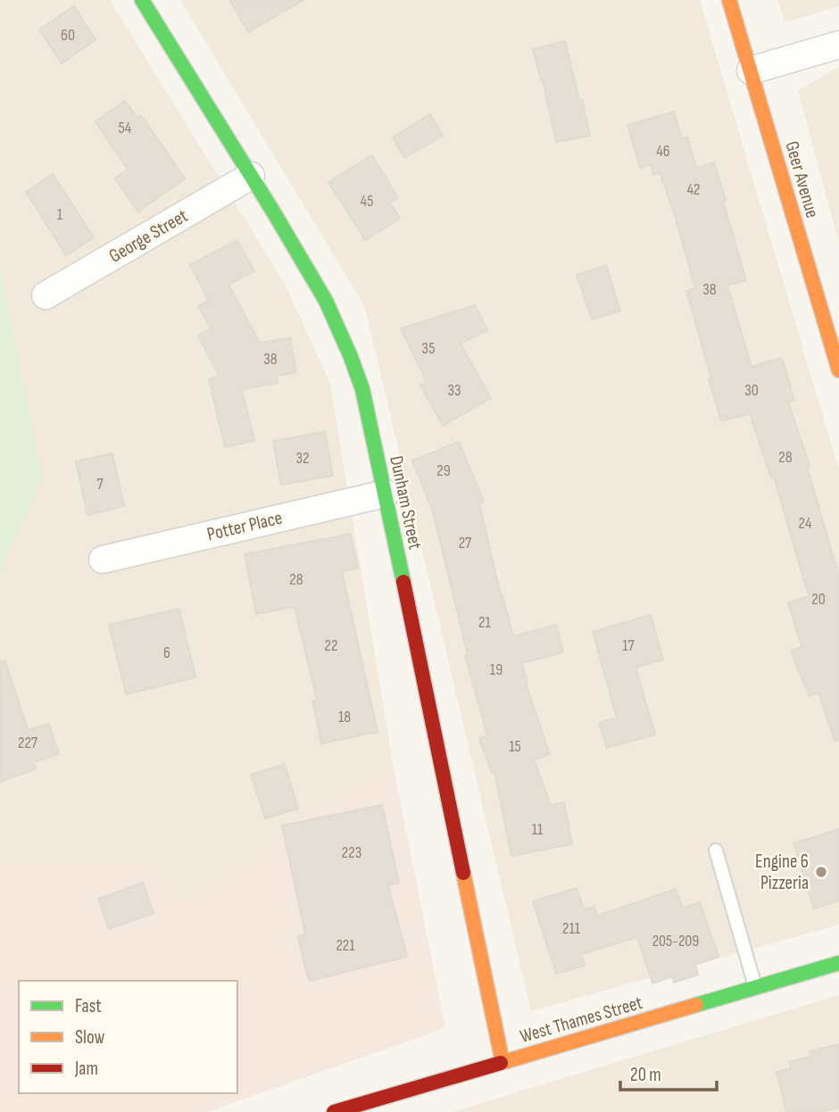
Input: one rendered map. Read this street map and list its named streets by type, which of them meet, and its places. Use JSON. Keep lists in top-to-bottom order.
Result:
{
  "streets": {
    "street": [
      "Geer Avenue",
      "George Street",
      "Dunham Street",
      "Potter Place",
      "West Thames Street"
    ]
  },
  "crossings": [
    ["George Street", "Dunham Street"],
    ["Dunham Street", "Potter Place"],
    ["Dunham Street", "West Thames Street"]
  ],
  "places": ["Engine 6 Pizzeria"],
  "house_numbers": [
    "60",
    "54",
    "46",
    "42",
    "45",
    "1",
    "38",
    "35",
    "38",
    "33",
    "30",
    "28",
    "32",
    "29",
    "7",
    "24",
    "27",
    "28",
    "20",
    "21",
    "22",
    "17",
    "6",
    "19",
    "18",
    "227",
    "15",
    "11",
    "223",
    "211",
    "205-209",
    "221"
  ],
  "legend": ["Fast", "Slow", "Jam"],
  "scale_bar": "20 m"
}
